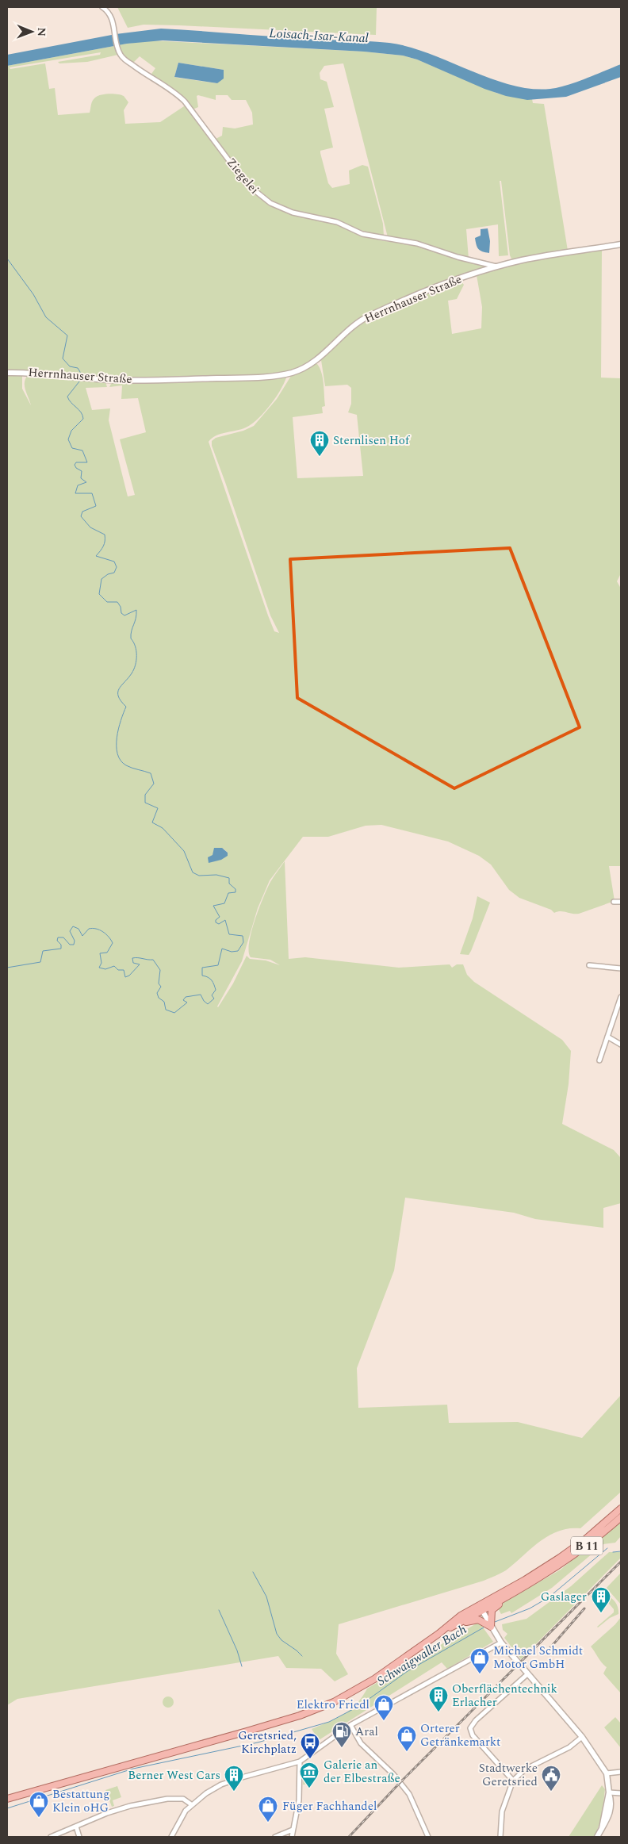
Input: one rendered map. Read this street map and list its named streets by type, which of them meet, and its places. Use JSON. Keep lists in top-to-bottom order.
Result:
{
  "streets": {
    "main road": ["B 11"],
    "street": ["Ziegelei", "Herrnhauser Straße"]
  },
  "crossings": [
    ["Ziegelei", "Herrnhauser Straße"]
  ],
  "water": ["Loisach-Isar-Kanal", "Schwaigwaller Bach"],
  "places": {
    "building": [
      "Sternlisen Hof",
      "Gaslager",
      "Oberflächentechnik Erlacher",
      "Berner West Cars"
    ],
    "shop": [
      "Michael Schmidt Motor GmbH",
      "Elektro Friedl",
      "Orterer Getränkemarkt",
      "Bestattung Klein oHG",
      "Füger Fachhandel"
    ],
    "fuel station": ["Aral"],
    "bus stop": ["Geretsried, Kirchplatz"],
    "museum": ["Galerie an der Elbestraße"],
    "public building": ["Stadtwerke Geretsried"]
  },
  "north": "right"
}
